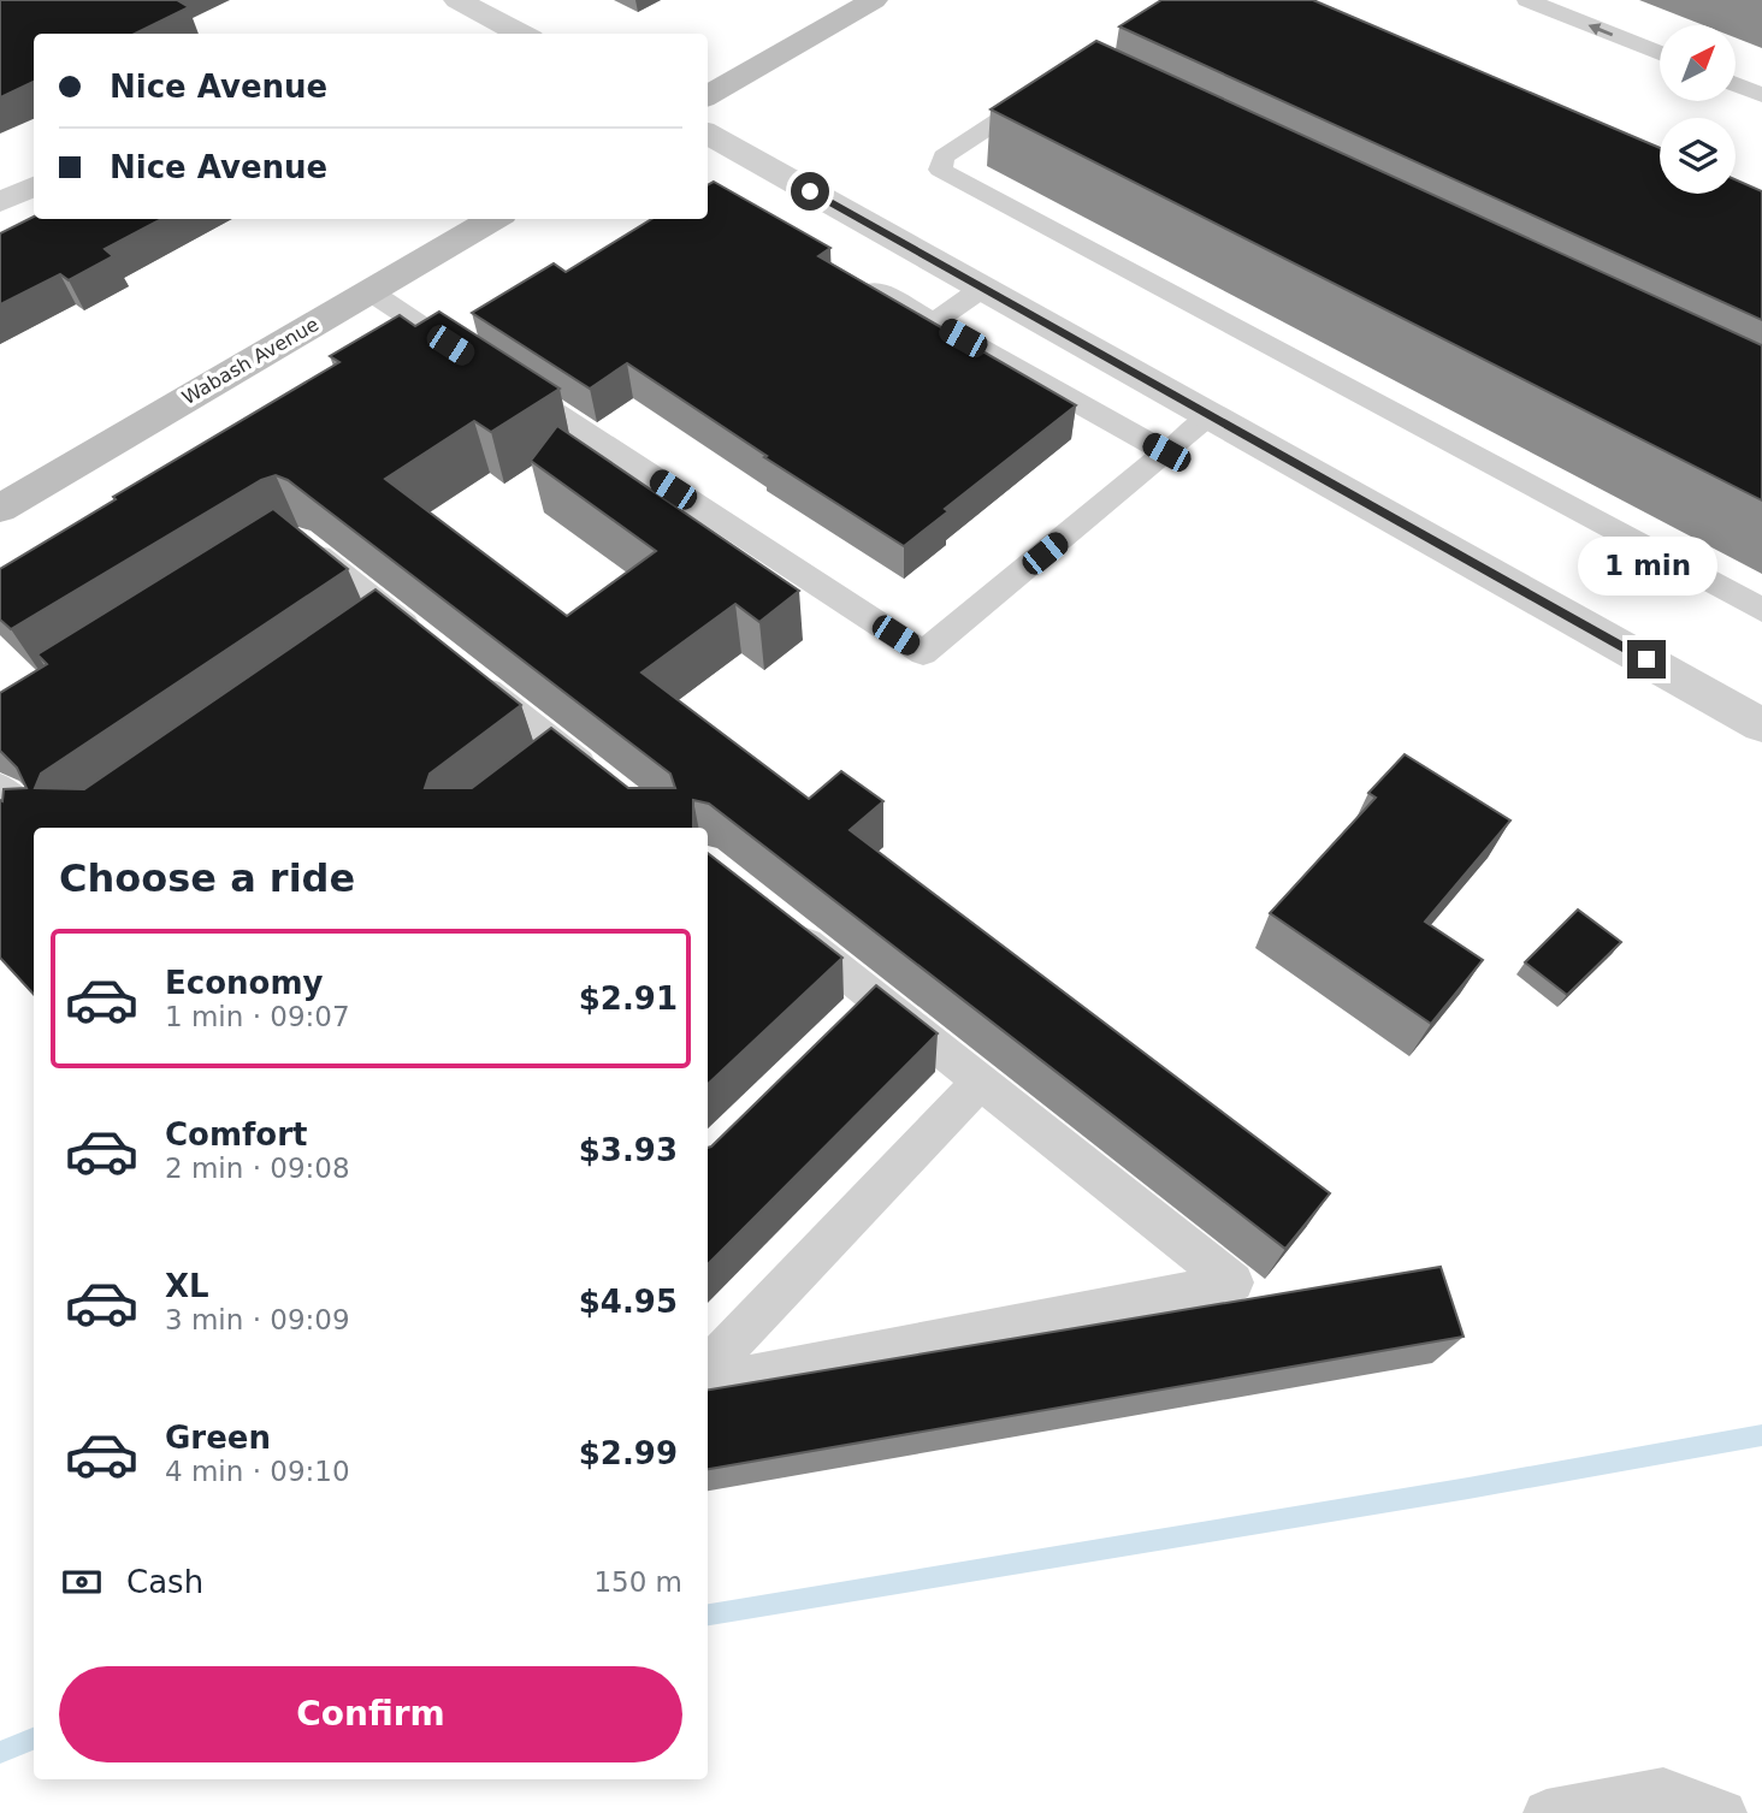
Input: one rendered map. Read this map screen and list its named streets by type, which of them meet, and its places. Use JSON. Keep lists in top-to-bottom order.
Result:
{
  "streets": {
    "street": ["Wabash Avenue"]
  },
  "north": "top right",
  "page": {
    "banner": ["Nice Avenue", "Nice Avenue"],
    "bubble": "1 min",
    "heading": "Choose a ride",
    "list": [
      {
        "name": "Economy",
        "note": "1 min · 09:07",
        "value": "$2.91"
      },
      {
        "name": "Comfort",
        "note": "2 min · 09:08",
        "value": "$3.93"
      },
      {
        "name": "XL",
        "note": "3 min · 09:09",
        "value": "$4.95"
      },
      {
        "name": "Green",
        "note": "4 min · 09:10",
        "value": "$2.99"
      }
    ],
    "pay": ["Cash", "150 m"],
    "buttons": "Confirm"
  }
}
